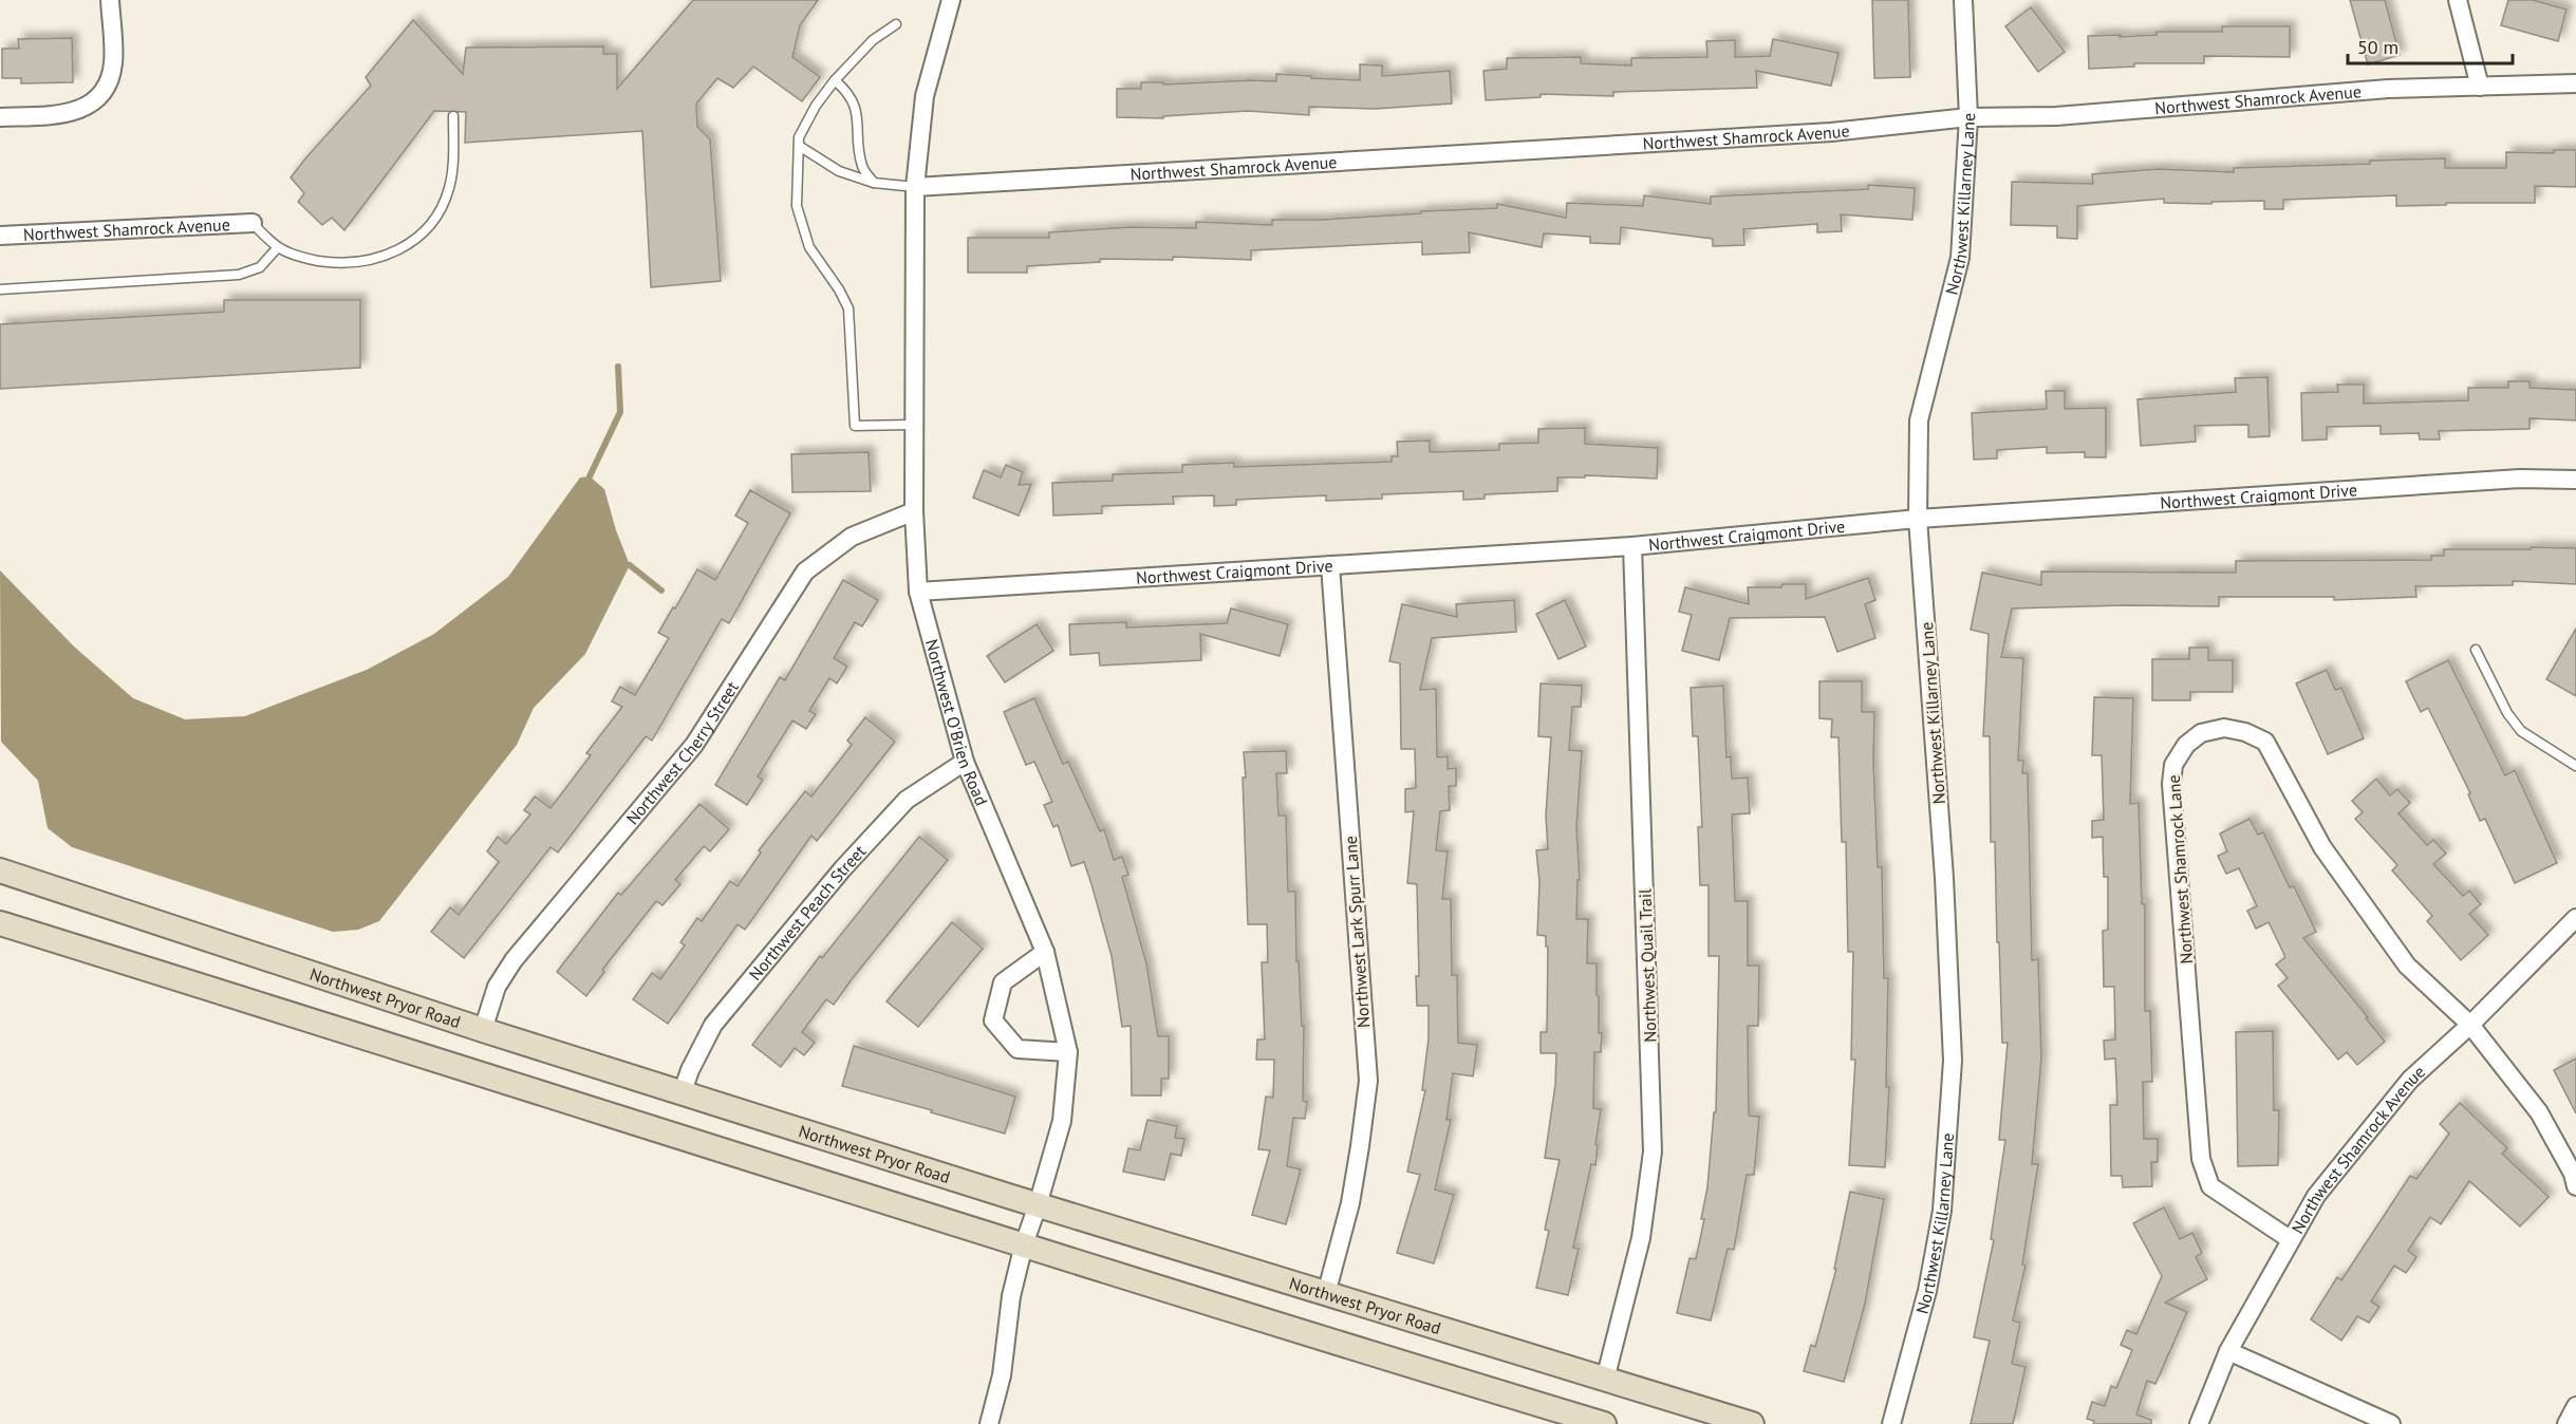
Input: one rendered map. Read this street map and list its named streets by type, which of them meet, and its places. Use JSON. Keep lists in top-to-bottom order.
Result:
{
  "streets": {
    "main road": ["Northwest Pryor Road"],
    "street": [
      "Northwest Shamrock Avenue",
      "Northwest Killarney Lane",
      "Northwest Craigmont Drive",
      "Northwest O'Brien Road",
      "Northwest Cherry Street",
      "Northwest Shamrock Lane",
      "Northwest Peach Street",
      "Northwest Lark Spurr Lane",
      "Northwest Quail Trail"
    ]
  },
  "crossings": [
    ["Northwest Shamrock Avenue", "Northwest Killarney Lane"],
    ["Northwest Shamrock Avenue", "Northwest O'Brien Road"],
    ["Northwest Shamrock Avenue", "Northwest Shamrock Lane"],
    ["Northwest Killarney Lane", "Northwest Craigmont Drive"],
    ["Northwest Craigmont Drive", "Northwest O'Brien Road"],
    ["Northwest Craigmont Drive", "Northwest Lark Spurr Lane"],
    ["Northwest Craigmont Drive", "Northwest Quail Trail"],
    ["Northwest O'Brien Road", "Northwest Cherry Street"],
    ["Northwest O'Brien Road", "Northwest Peach Street"],
    ["Northwest O'Brien Road", "Northwest Pryor Road"],
    ["Northwest Cherry Street", "Northwest Pryor Road"],
    ["Northwest Peach Street", "Northwest Pryor Road"],
    ["Northwest Lark Spurr Lane", "Northwest Pryor Road"],
    ["Northwest Quail Trail", "Northwest Pryor Road"]
  ],
  "scale_bar": "50 m"
}
